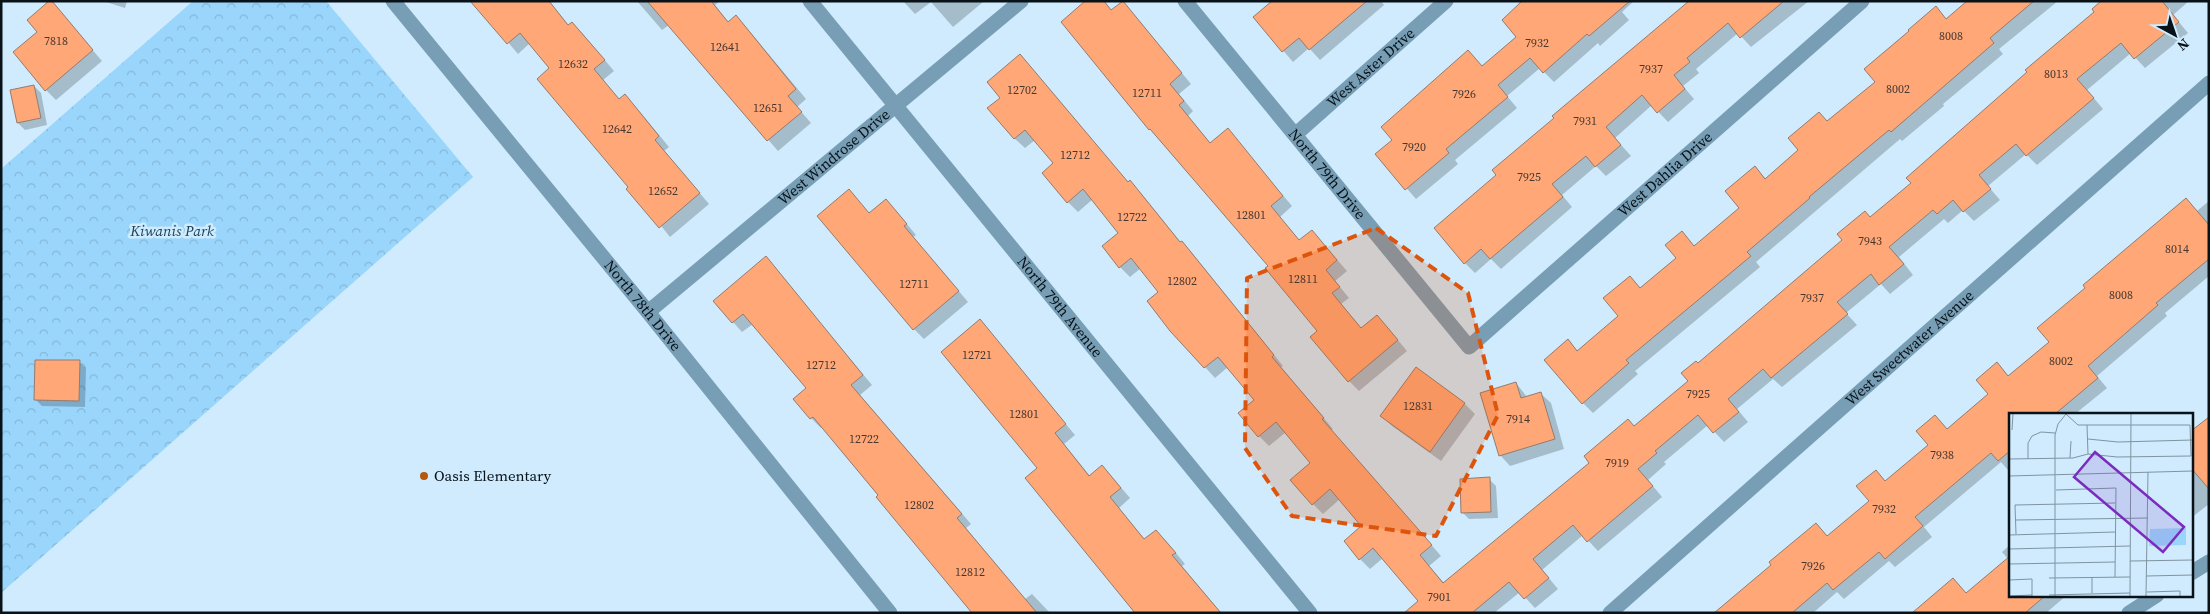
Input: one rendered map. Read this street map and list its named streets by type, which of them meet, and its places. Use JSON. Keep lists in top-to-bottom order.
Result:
{
  "streets": {
    "street": [
      "West Aster Drive",
      "West Windrose Drive",
      "North 79th Drive",
      "West Dahlia Drive",
      "North 78th Drive",
      "North 79th Avenue",
      "West Sweetwater Avenue"
    ]
  },
  "crossings": [
    ["West Aster Drive", "North 79th Drive"],
    ["West Windrose Drive", "North 78th Drive"],
    ["West Windrose Drive", "North 79th Avenue"],
    ["North 79th Drive", "West Dahlia Drive"]
  ],
  "parks": ["Kiwanis Park"],
  "places": ["Oasis Elementary"],
  "house_numbers": [
    "8008",
    "7818",
    "7932",
    "12641",
    "12632",
    "7937",
    "8013",
    "8002",
    "12702",
    "12711",
    "7926",
    "12651",
    "7931",
    "12642",
    "7920",
    "12712",
    "7925",
    "12652",
    "12801",
    "12722",
    "7943",
    "8014",
    "12811",
    "12802",
    "12711",
    "8008",
    "7937",
    "12721",
    "8002",
    "12712",
    "7925",
    "12831",
    "12801",
    "7914",
    "12722",
    "7938",
    "7919",
    "12802",
    "7932",
    "7926",
    "12812",
    "7901"
  ],
  "north": "bottom right"
}
